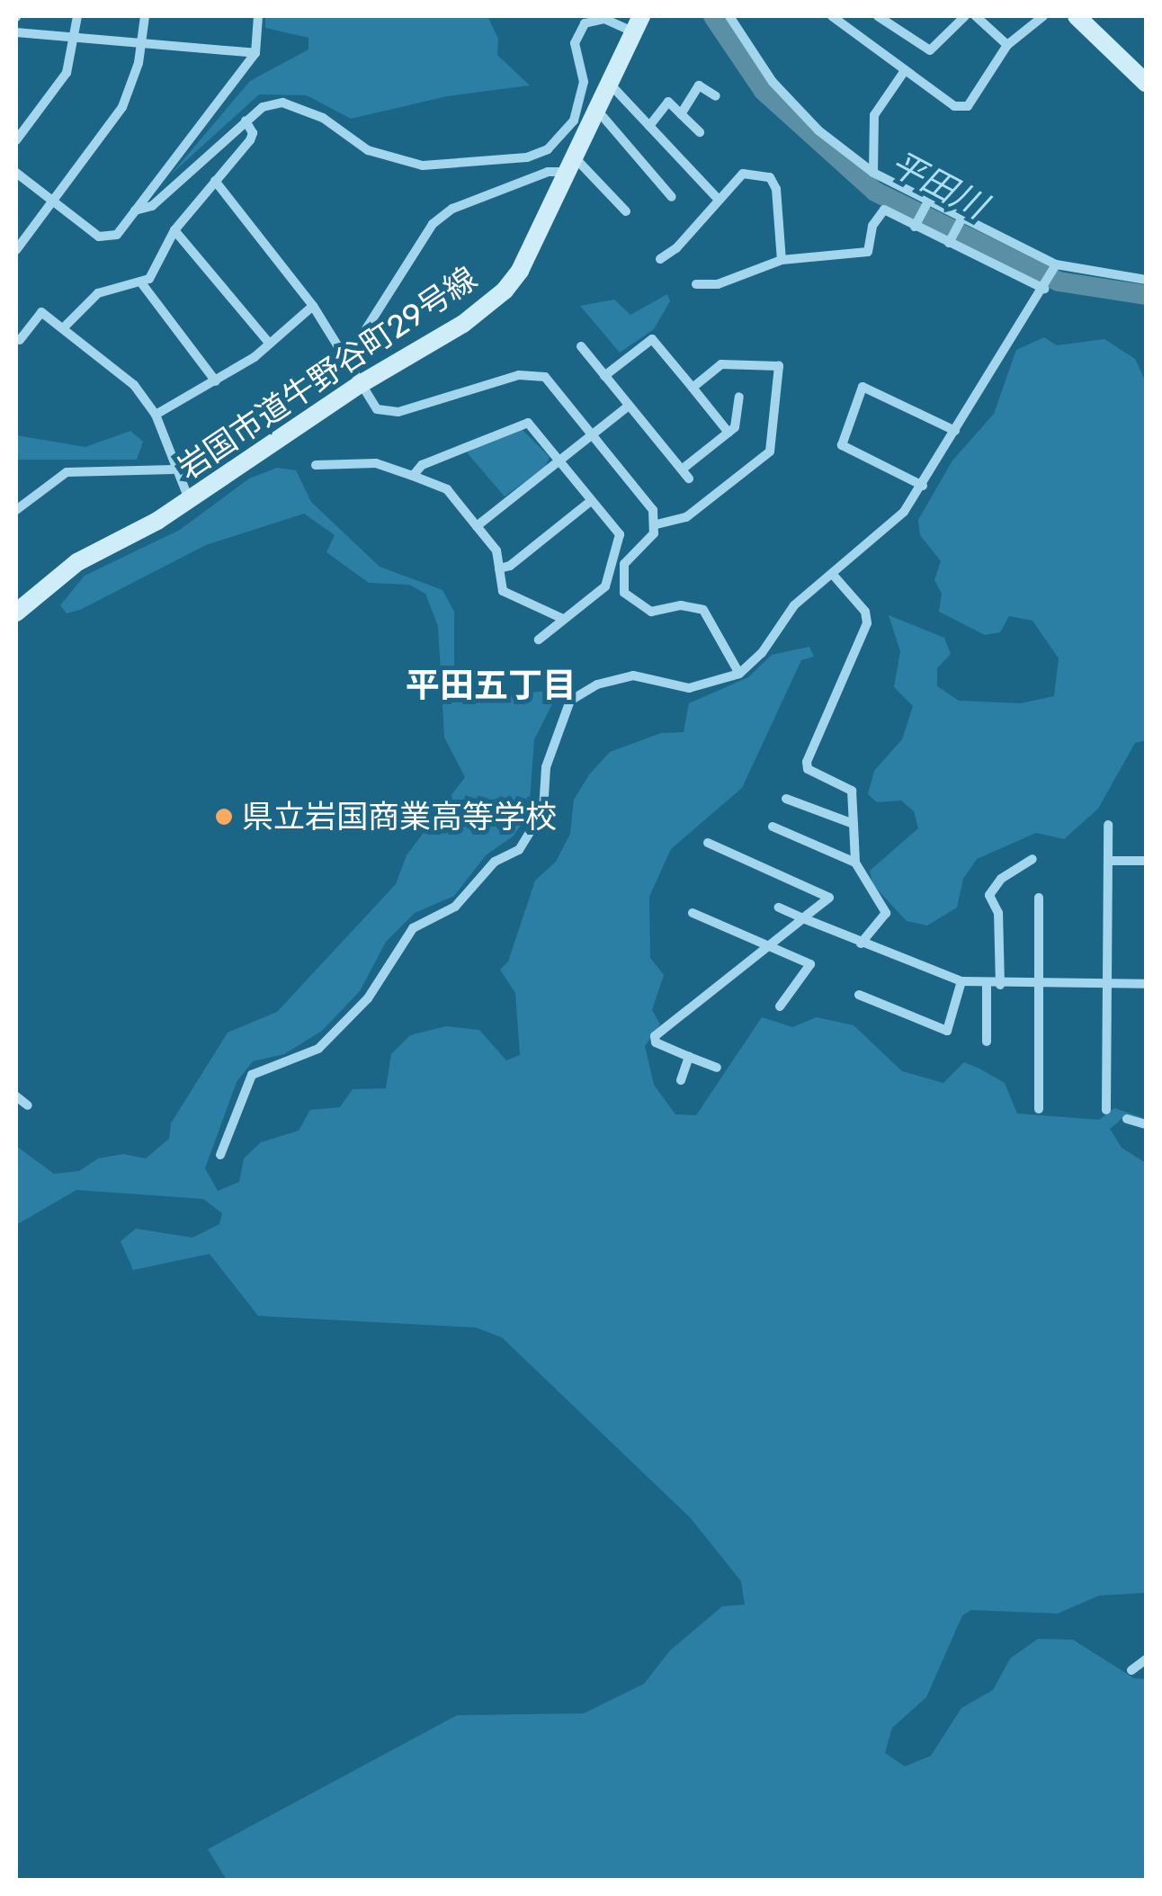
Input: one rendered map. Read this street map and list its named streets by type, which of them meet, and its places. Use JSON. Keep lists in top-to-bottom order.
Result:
{
  "streets": {
    "street": ["岩国市道牛野谷町29号線"]
  },
  "districts": ["平田五丁目"],
  "water": ["平田川"],
  "places": ["県立岩国商業高等学校"]
}
